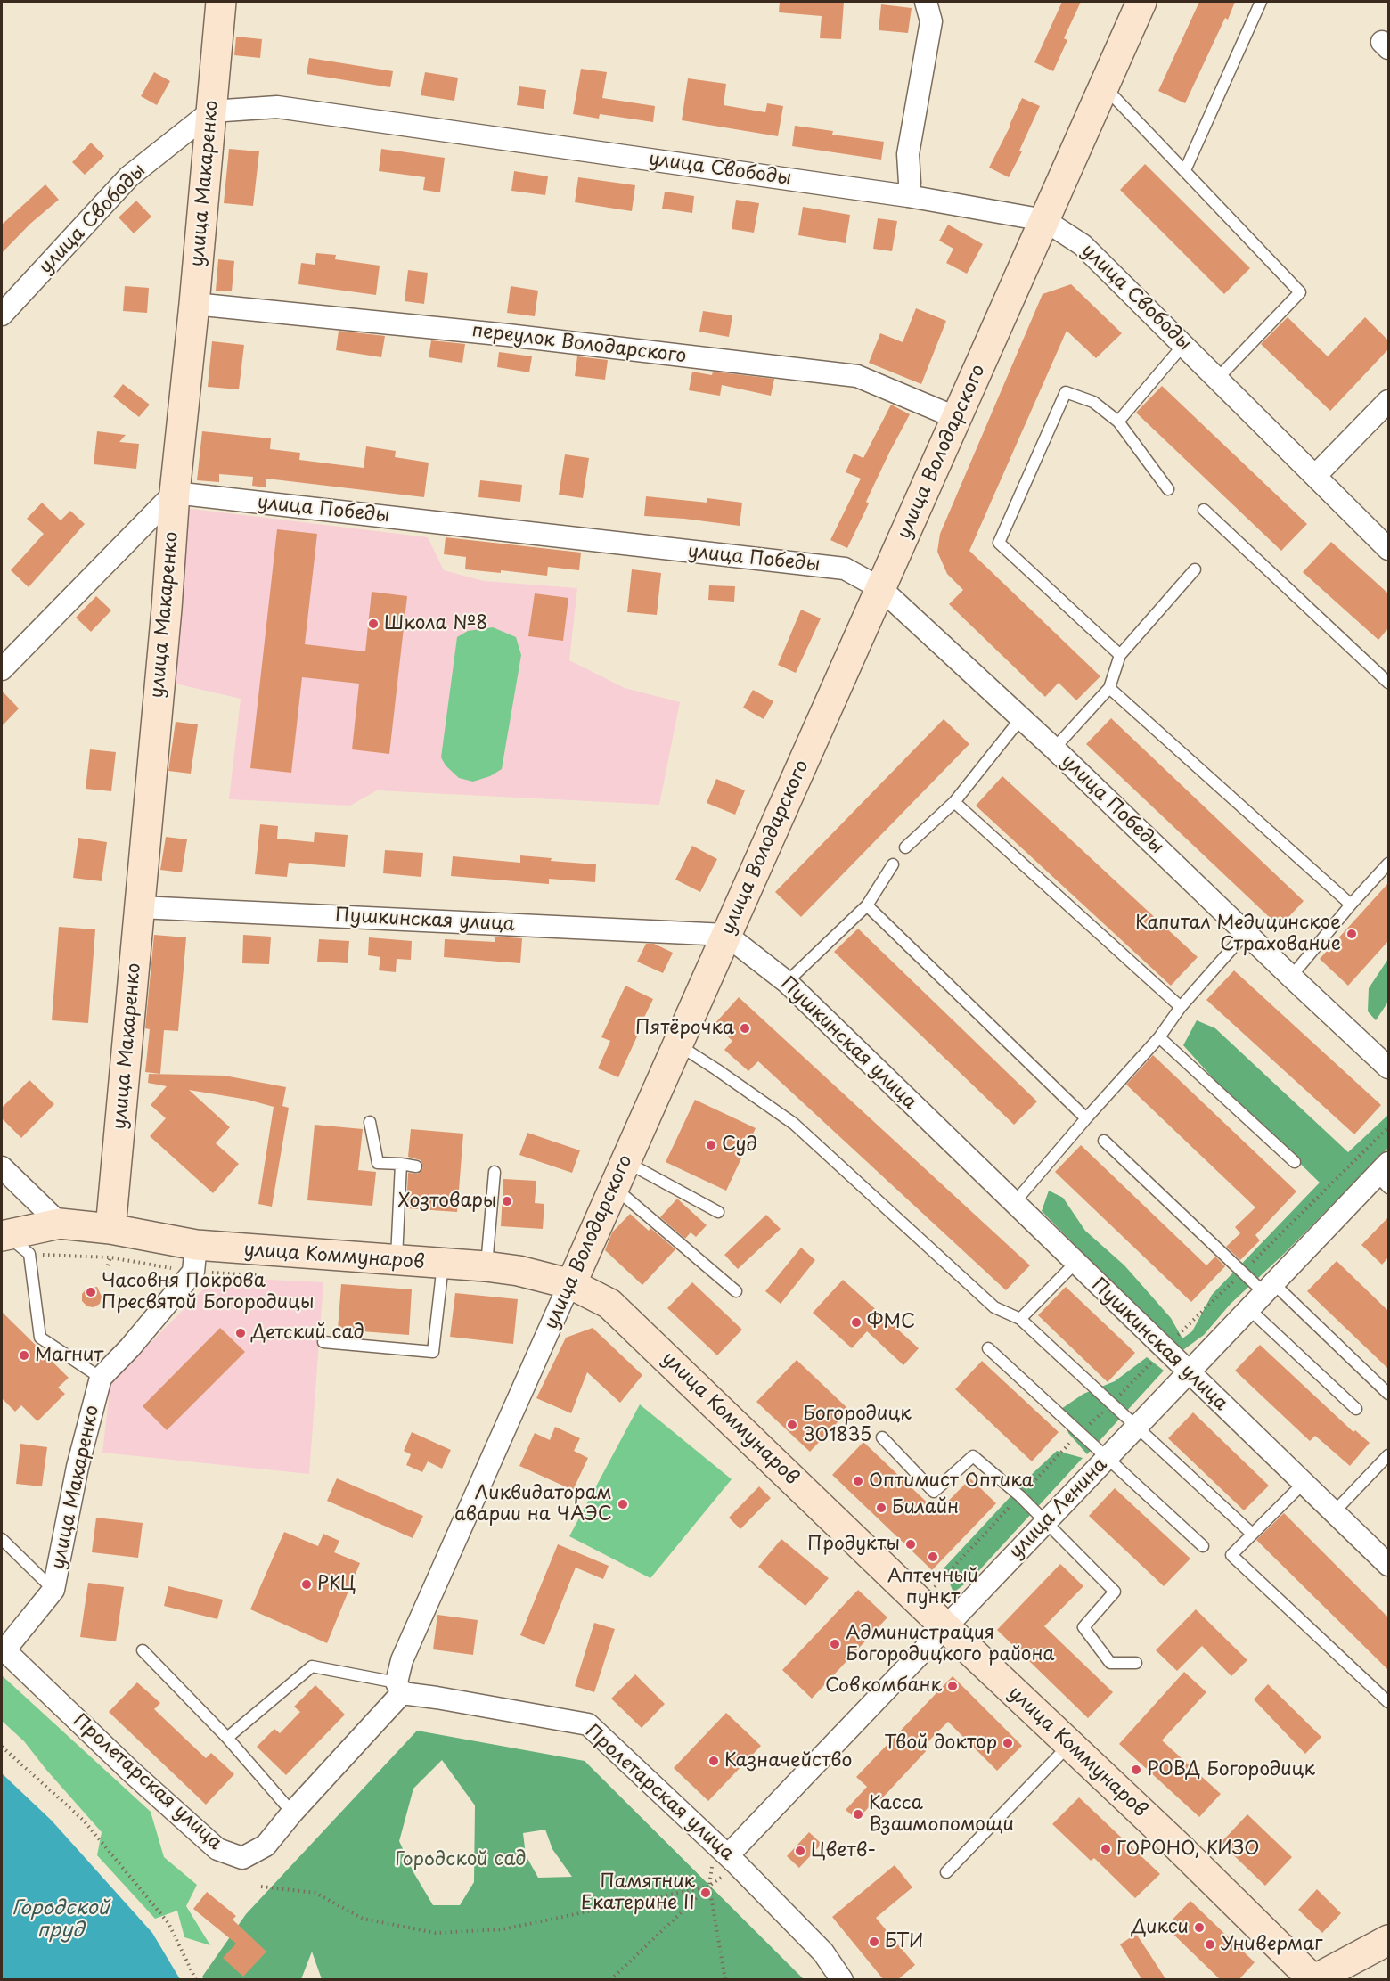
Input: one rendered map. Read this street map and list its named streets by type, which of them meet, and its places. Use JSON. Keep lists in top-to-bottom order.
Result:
{
  "streets": {
    "main road": ["улица Макаренко", "улица Володарского", "улица Коммунаров"],
    "street": [
      "улица Свободы",
      "переулок Володарского",
      "улица Победы",
      "Пушкинская улица",
      "улица Ленина",
      "Пролетарская улица"
    ]
  },
  "crossings": [
    ["улица Свободы", "улица Макаренко"],
    ["улица Свободы", "улица Володарского"],
    ["улица Макаренко", "переулок Володарского"],
    ["улица Макаренко", "улица Победы"],
    ["улица Макаренко", "Пушкинская улица"],
    ["улица Макаренко", "улица Коммунаров"],
    ["улица Макаренко", "Пролетарская улица"],
    ["переулок Володарского", "улица Володарского"],
    ["улица Володарского", "улица Победы"],
    ["улица Володарского", "Пушкинская улица"],
    ["улица Володарского", "улица Коммунаров"],
    ["улица Володарского", "Пролетарская улица"],
    ["Пушкинская улица", "улица Ленина"],
    ["улица Коммунаров", "улица Ленина"],
    ["улица Ленина", "Пролетарская улица"]
  ],
  "water": ["Городской пруд"],
  "parks": ["Городской сад"],
  "places": [
    "Школа №8",
    "Капитал Медицинское Страхование",
    "Пятёрочка",
    "Суд",
    "Хозтовары",
    "Часовня Покрова Пресвятой Богородицы",
    "ФМС",
    "Детский сад",
    "Магнит",
    "Богородицк 301835",
    "Оптимист Оптика",
    "Ликвидаторам аварии на ЧАЭС",
    "Билайн",
    "Продукты",
    "Аптечный пункт",
    "РКЦ",
    "Администрация Богородицкого района",
    "Совкомбанк",
    "Твой доктор",
    "Казначейство",
    "РОВД Богородицк",
    "Касса Взаимопомощи",
    "ГОРОНО, КИЗО",
    "Цветв-",
    "Памятник Екатерине II",
    "Дикси",
    "БТИ",
    "Универмаг"
  ]
}
